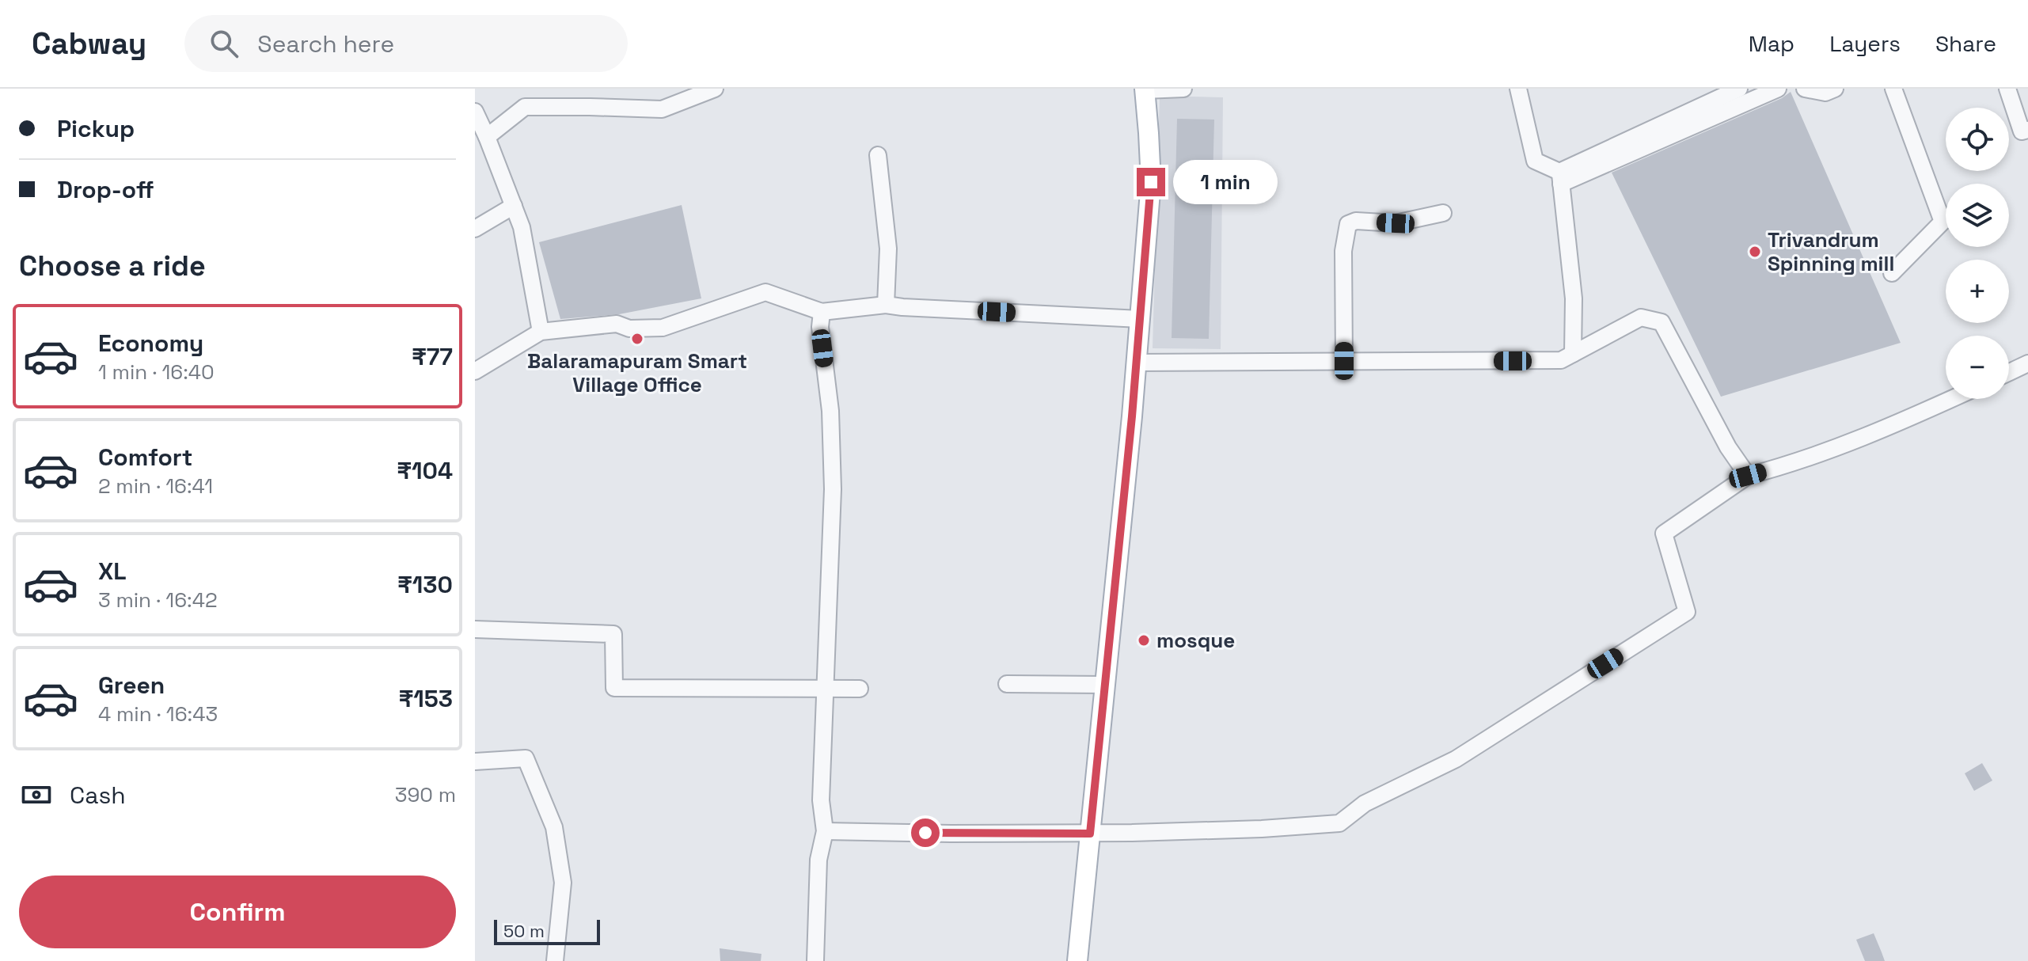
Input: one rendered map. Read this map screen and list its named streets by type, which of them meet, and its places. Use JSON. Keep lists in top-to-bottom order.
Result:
{
  "places": ["Trivandrum Spinning mill", "Balaramapuram Smart Village Office", "mosque"],
  "scale_bar": "50 m",
  "page": {
    "header": "Cabway",
    "search": "Search here",
    "nav": ["Map", "Layers", "Share"],
    "banner": ["Pickup", "Drop-off"],
    "map_buttons": ["+", "−"],
    "bubble": "1 min",
    "heading": "Choose a ride",
    "list": [
      {
        "name": "Economy",
        "note": "1 min · 16:40",
        "value": "₹77"
      },
      {
        "name": "Comfort",
        "note": "2 min · 16:41",
        "value": "₹104"
      },
      {
        "name": "XL",
        "note": "3 min · 16:42",
        "value": "₹130"
      },
      {
        "name": "Green",
        "note": "4 min · 16:43",
        "value": "₹153"
      }
    ],
    "pay": ["Cash", "390 m"],
    "buttons": "Confirm",
    "scale": "50 m"
  }
}
